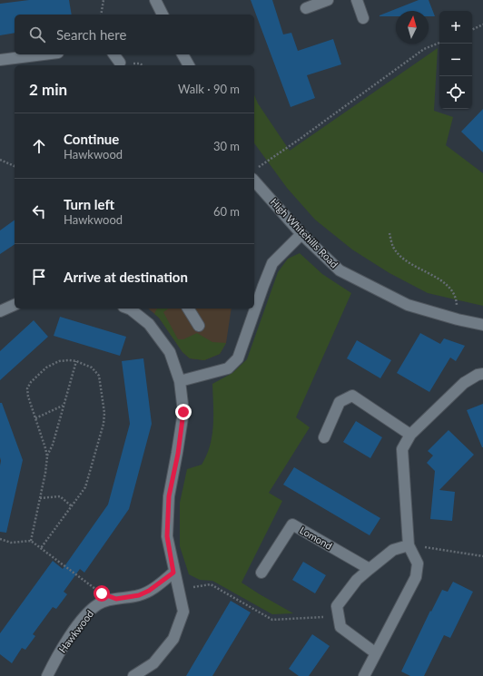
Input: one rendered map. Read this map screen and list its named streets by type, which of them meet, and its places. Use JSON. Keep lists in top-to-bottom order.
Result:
{
  "streets": {
    "street": ["High Whitehills Road", "Lomond", "Hawkwood"]
  },
  "north": "top",
  "page": {
    "map_buttons": ["+", "−"],
    "search": "Search here",
    "heading": ["2 min", "Walk · 90 m"],
    "list": [
      ["Continue", "Hawkwood", "30 m"],
      ["Turn left", "Hawkwood", "60 m"],
      "Arrive at destination"
    ]
  }
}
